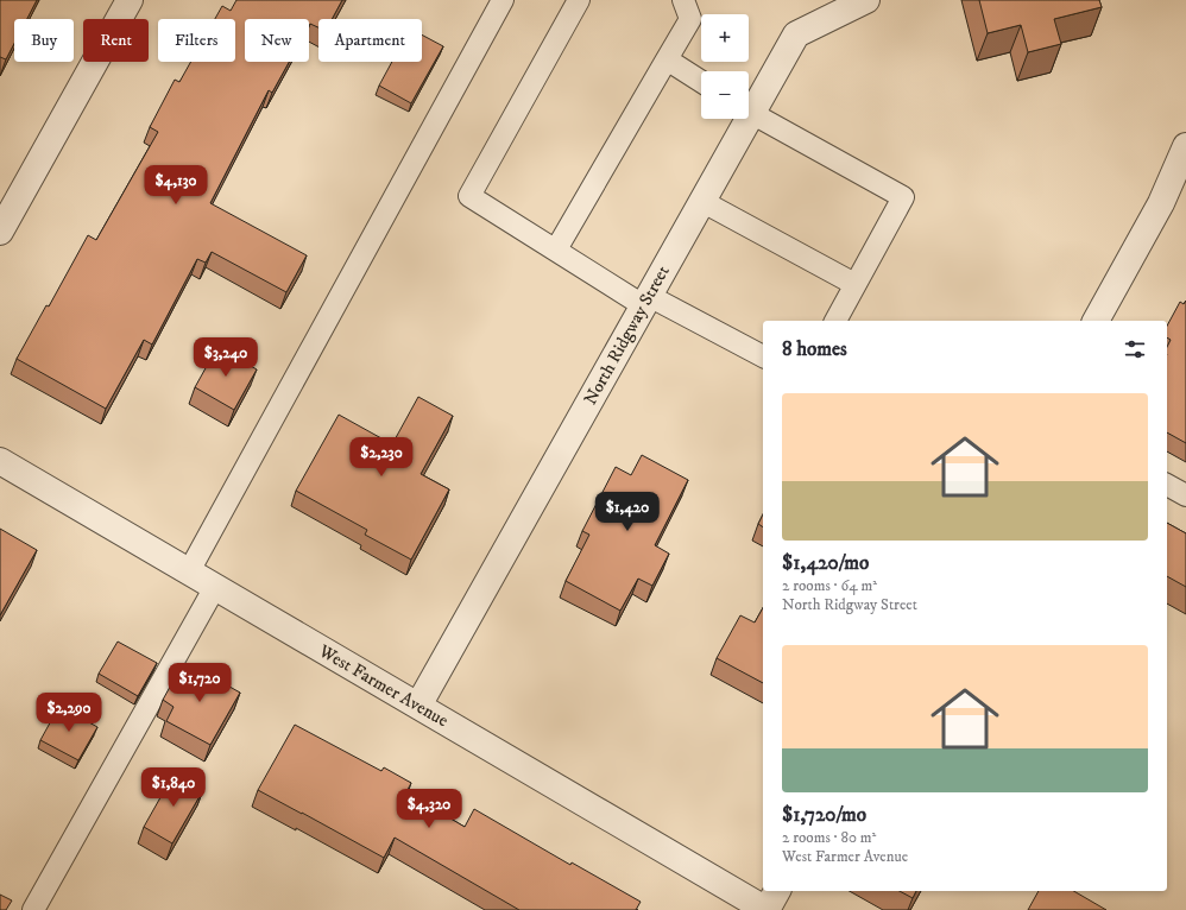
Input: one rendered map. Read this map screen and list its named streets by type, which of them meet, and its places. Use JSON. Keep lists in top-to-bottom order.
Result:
{
  "streets": {
    "street": ["North Ridgway Street", "West Farmer Avenue"]
  },
  "crossings": [
    ["North Ridgway Street", "West Farmer Avenue"]
  ],
  "page": {
    "map_buttons": ["+", "−"],
    "chip": [
      "Buy",
      "Rent",
      "Filters",
      "New",
      "Apartment"
    ],
    "price": [
      "$4,130",
      "$3,240",
      "$2,230",
      "$1,420",
      "$1,720",
      "$2,290",
      "$1,840",
      "$4,320"
    ],
    "heading": "8 homes",
    "list": [
      {
        "name": "$1,420/mo",
        "note": "2 rooms · 64 m² · North Ridgway Street"
      },
      {
        "name": "$1,720/mo",
        "note": "2 rooms · 80 m² · West Farmer Avenue"
      }
    ]
  }
}
